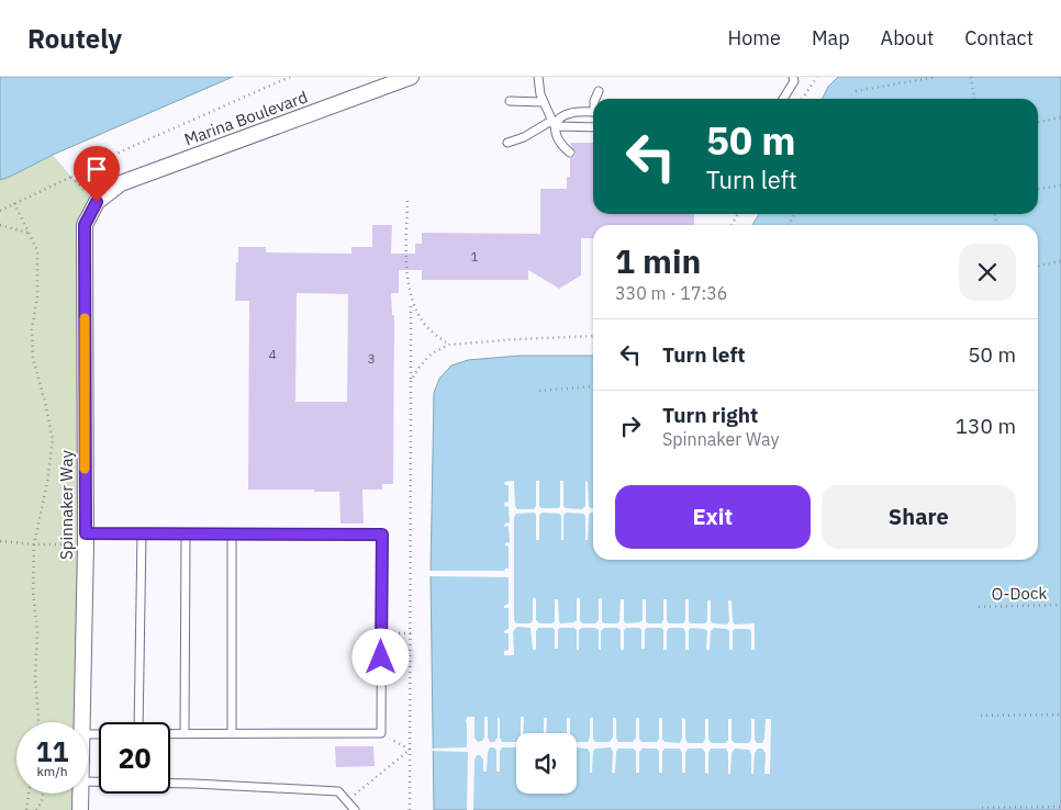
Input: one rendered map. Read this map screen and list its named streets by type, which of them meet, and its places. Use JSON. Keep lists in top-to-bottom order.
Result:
{
  "streets": {
    "street": ["Marina Boulevard", "Spinnaker Way"],
    "path": ["O-Dock"]
  },
  "crossings": [
    ["Marina Boulevard", "Spinnaker Way"]
  ],
  "house_numbers": ["1", "4", "3"],
  "page": {
    "header": "Routely",
    "nav": [
      "Home",
      "Map",
      "About",
      "Contact"
    ],
    "turn": ["50 m", "Turn left"],
    "heading": ["1 min", "330 m · 17:36"],
    "list": [
      {
        "name": "Turn left",
        "value": "50 m"
      },
      {
        "name": "Turn right",
        "note": "Spinnaker Way",
        "value": "130 m"
      }
    ],
    "buttons": ["Exit", "Share"],
    "speed": "11 km/h",
    "limit": "20"
  }
}
